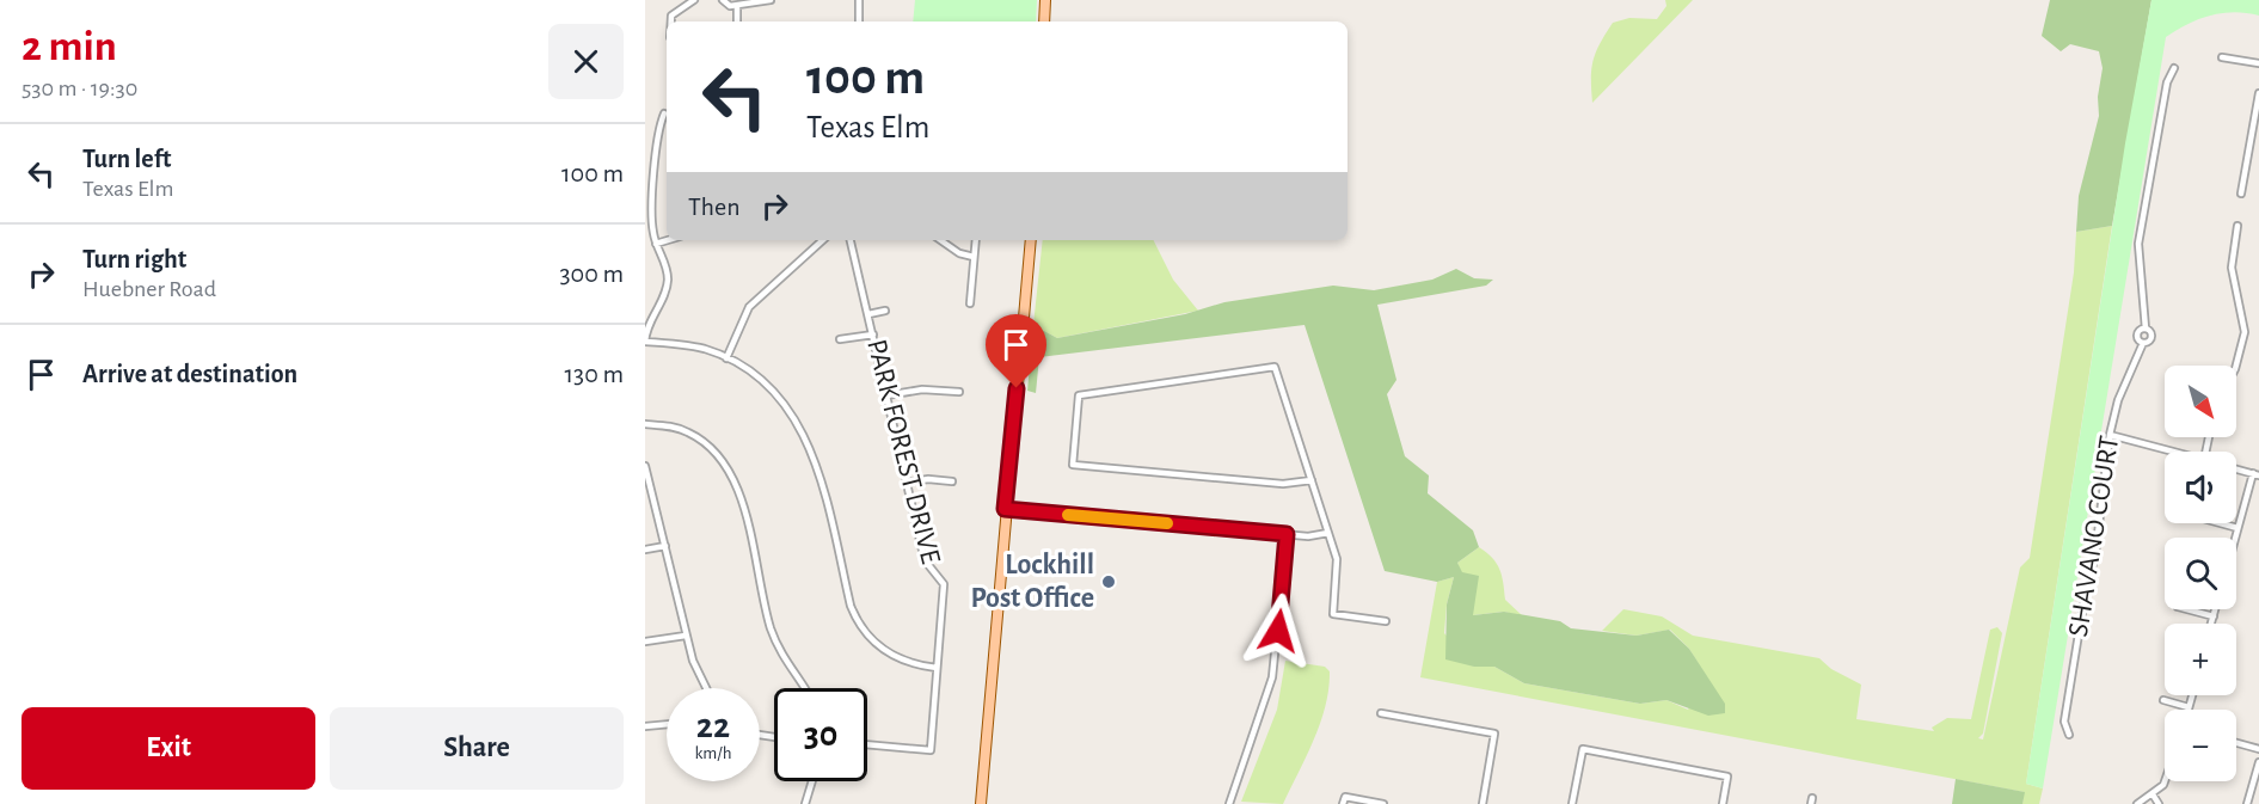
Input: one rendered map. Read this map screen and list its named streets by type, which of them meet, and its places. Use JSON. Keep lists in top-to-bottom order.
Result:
{
  "streets": {
    "street": ["PARK FOREST DRIVE", "SHAVANO COURT"]
  },
  "places": ["Lockhill Post Office"],
  "north": "bottom right",
  "page": {
    "heading": ["2 min", "530 m · 19:30"],
    "turn": ["100 m", "Texas Elm"],
    "list": [
      {
        "name": "Turn left",
        "note": "Texas Elm",
        "value": "100 m"
      },
      {
        "name": "Turn right",
        "note": "Huebner Road",
        "value": "300 m"
      },
      {
        "name": "Arrive at destination",
        "value": "130 m"
      }
    ],
    "then": "Then",
    "map_buttons": ["+", "−"],
    "speed": "22 km/h",
    "limit": "30",
    "buttons": ["Exit", "Share"]
  }
}
